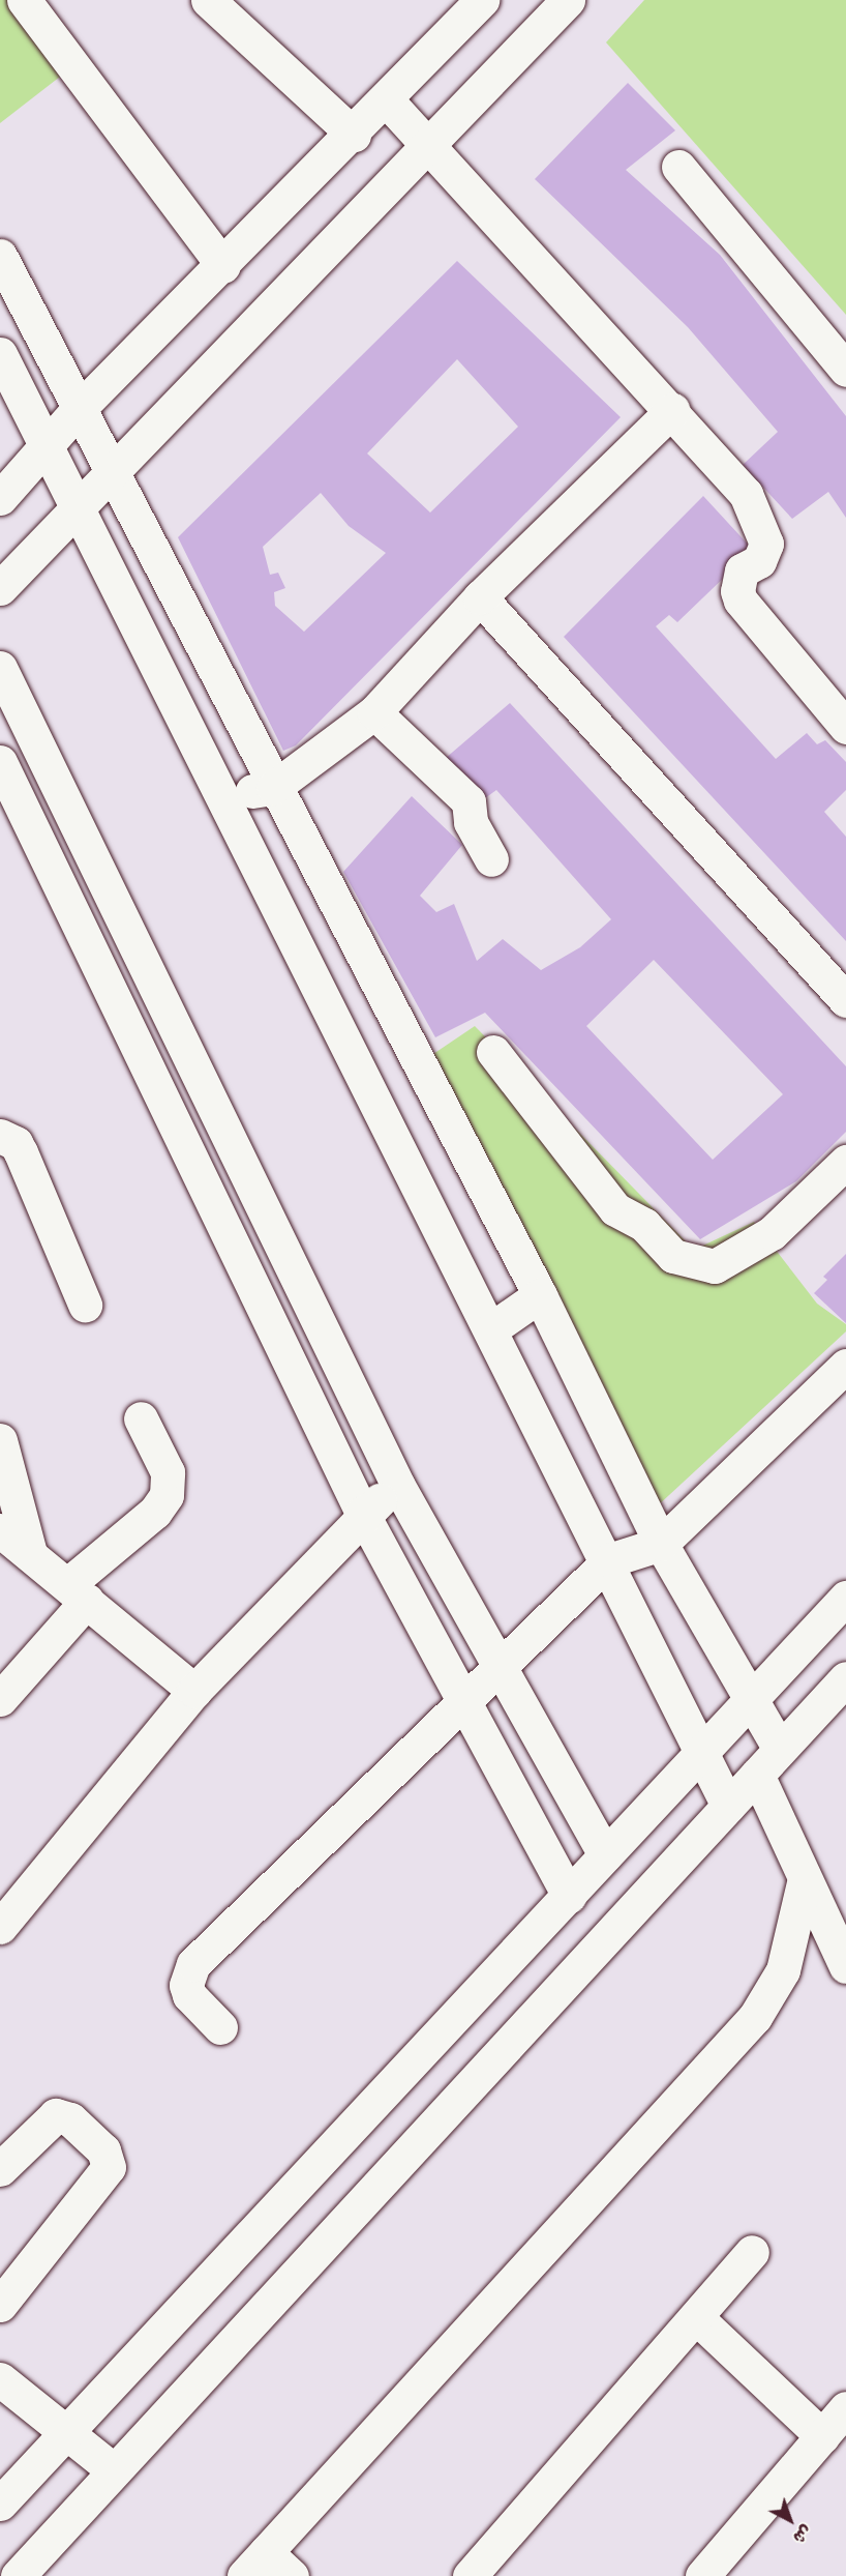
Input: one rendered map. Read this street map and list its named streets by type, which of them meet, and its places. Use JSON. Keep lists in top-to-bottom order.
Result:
{
  "north": "bottom right"
}
